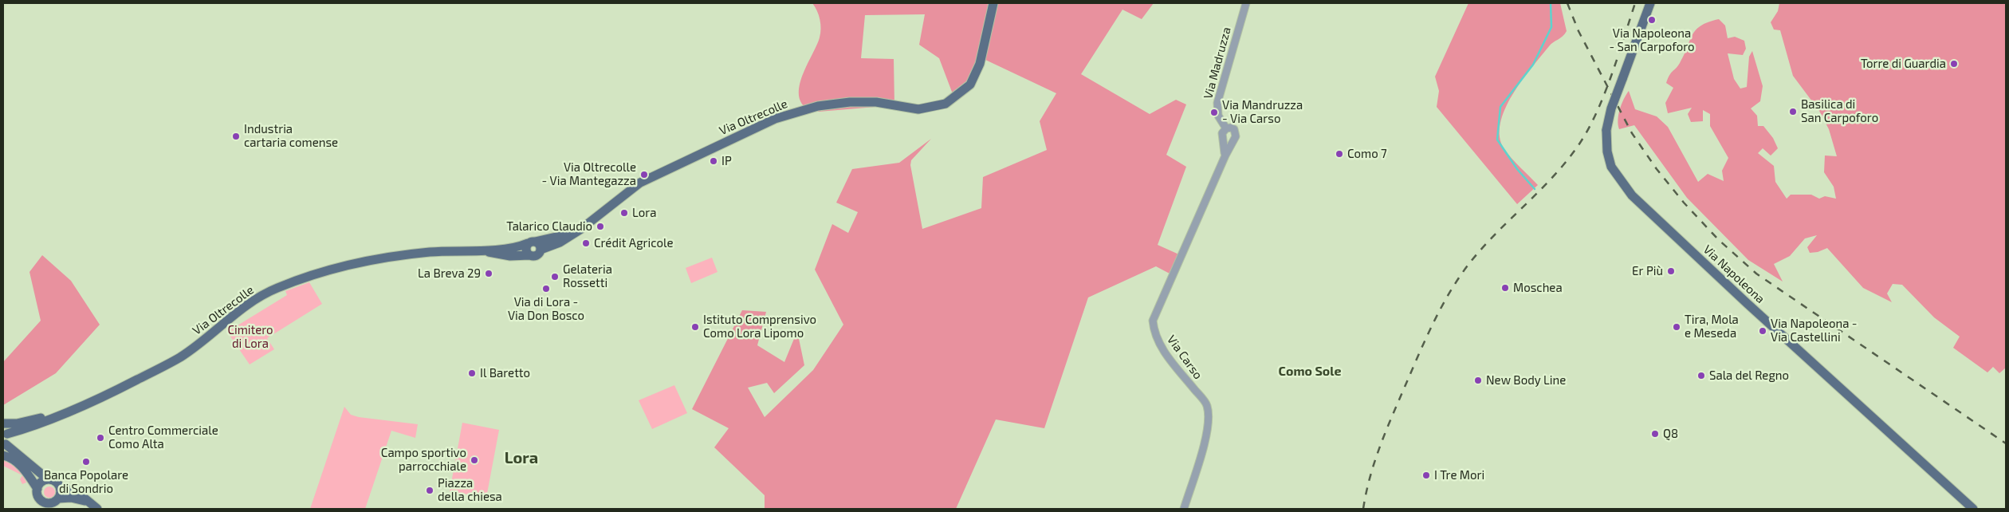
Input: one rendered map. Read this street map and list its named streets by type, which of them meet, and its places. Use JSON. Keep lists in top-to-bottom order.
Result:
{
  "streets": {
    "main road": ["Via Oltrecolle", "Via Napoleona"],
    "street": ["Via Madruzza", "Via Carso"]
  },
  "crossings": [
    ["Via Madruzza", "Via Carso"]
  ],
  "districts": ["Como Sole", "Lora"],
  "parks": ["Cimitero di Lora"],
  "places": [
    "Via Napoleona - San Carpoforo",
    "Torre di Guardia",
    "Basilica di San Carpoforo",
    "Via Mandruzza - Via Carso",
    "Industria cartaria comense",
    "Como 7",
    "IP",
    "Via Oltrecolle - Via Mantegazza",
    "Lora",
    "Talarico Claudio",
    "Crédit Agricole",
    "Er Più",
    "La Breva 29",
    "Gelateria Rossetti",
    "Moschea",
    "Via di Lora - Via Don Bosco",
    "Istituto Comprensivo Como Lora Lipomo",
    "Tira, Mola e Meseda",
    "Via Napoleona - Via Castellini",
    "Il Baretto",
    "Sala del Regno",
    "New Body Line",
    "Q8",
    "Centro Commerciale Como Alta",
    "Campo sportivo parrocchiale",
    "Banca Popolare di Sondrio",
    "I Tre Mori",
    "Piazza della chiesa"
  ]
}
